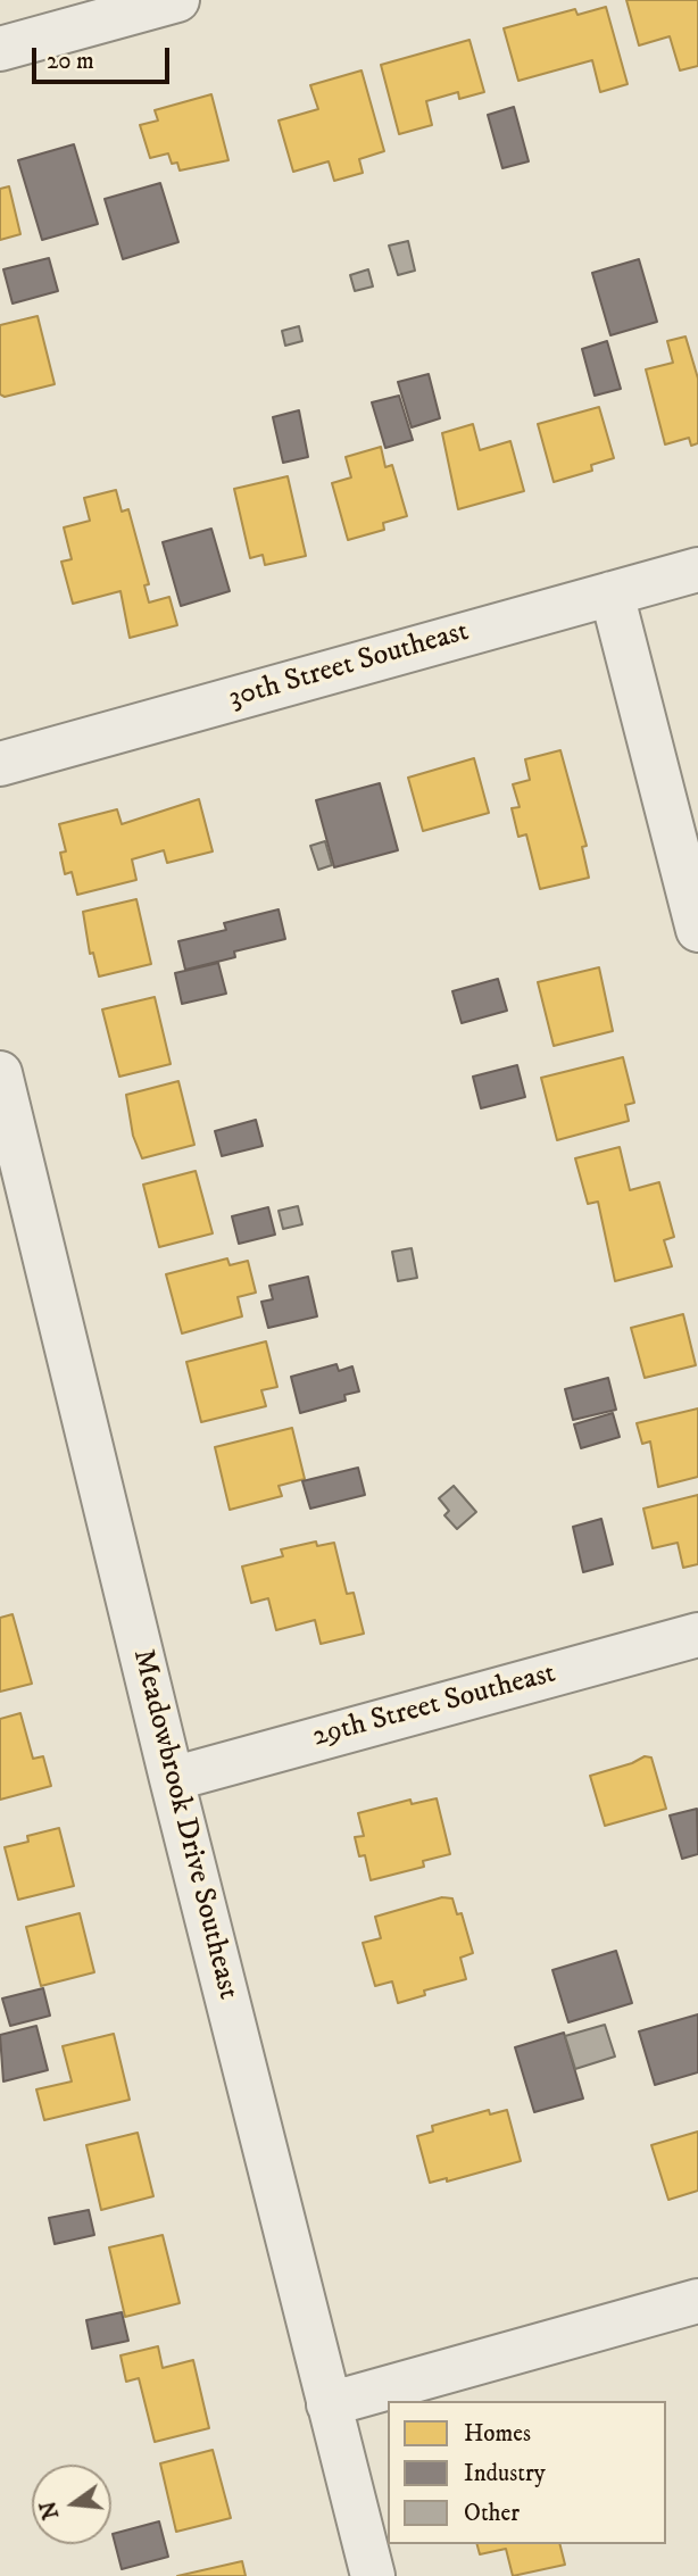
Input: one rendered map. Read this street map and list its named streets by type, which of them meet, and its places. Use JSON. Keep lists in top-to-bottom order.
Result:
{
  "streets": {
    "street": ["30th Street Southeast", "29th Street Southeast", "Meadowbrook Drive Southeast"]
  },
  "crossings": [
    ["29th Street Southeast", "Meadowbrook Drive Southeast"]
  ],
  "legend": ["Homes", "Industry", "Other"],
  "scale_bar": "20 m",
  "north": "left"
}
